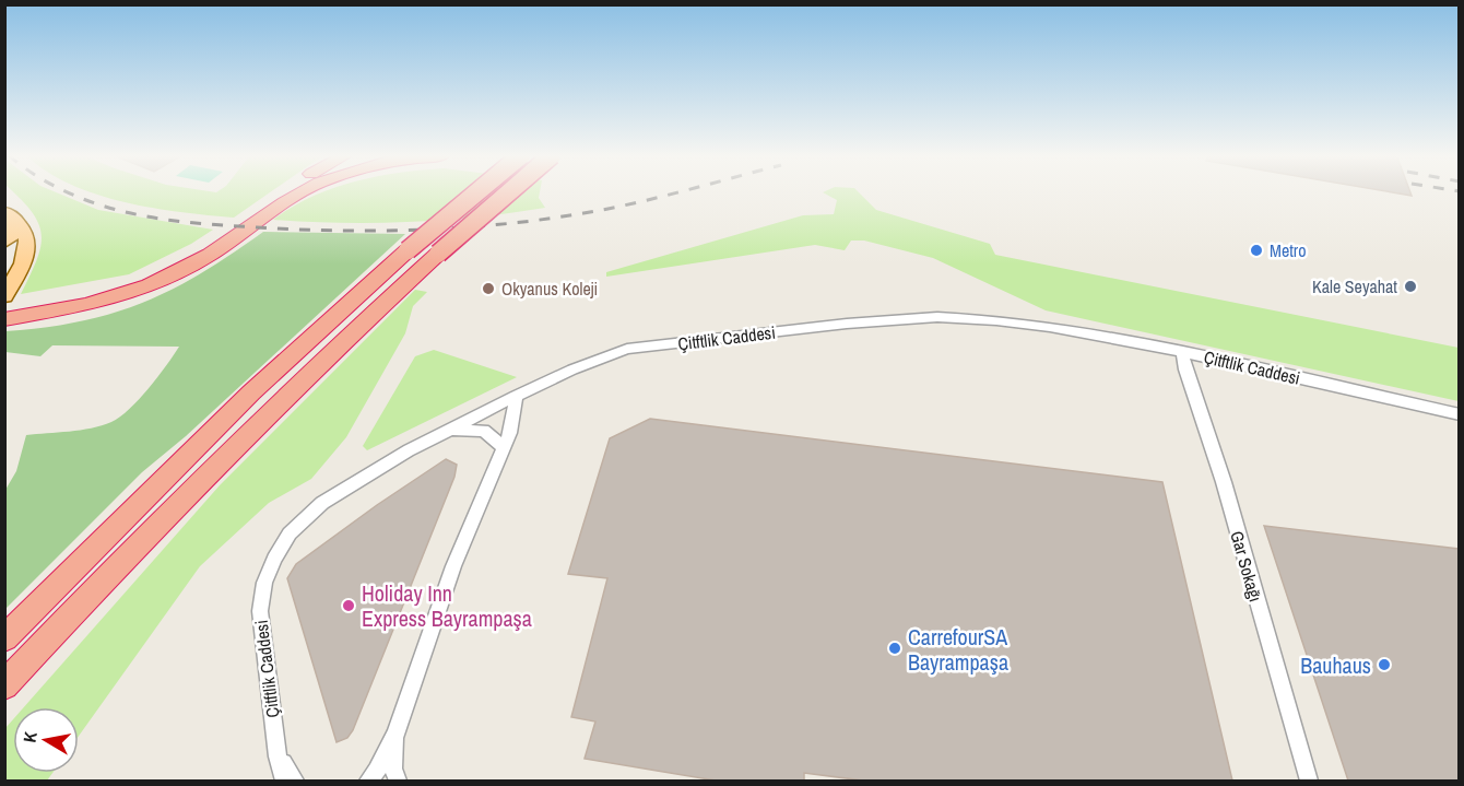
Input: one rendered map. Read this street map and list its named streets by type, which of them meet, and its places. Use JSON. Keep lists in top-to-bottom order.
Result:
{
  "streets": {
    "street": ["Çitftlik Caddesi", "Gar Sokağı"]
  },
  "crossings": [
    ["Çitftlik Caddesi", "Gar Sokağı"]
  ],
  "places": [
    "Metro",
    "Kale Seyahat",
    "Okyanus Koleji",
    "Holiday Inn Express Bayrampaşa",
    "CarrefourSA Bayrampaşa",
    "Bauhaus"
  ],
  "north": "left"
}
